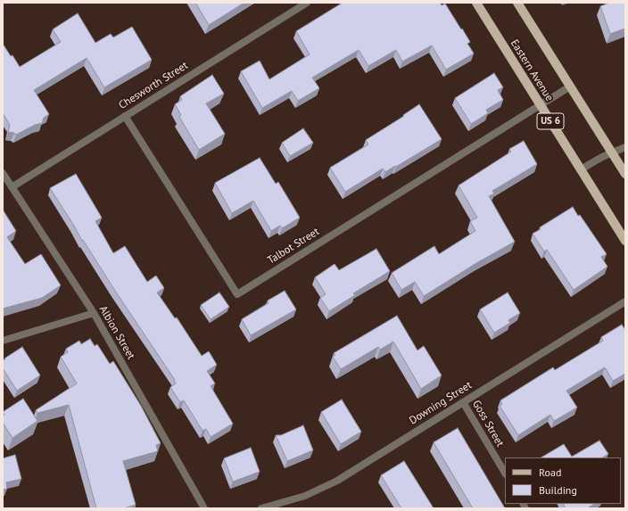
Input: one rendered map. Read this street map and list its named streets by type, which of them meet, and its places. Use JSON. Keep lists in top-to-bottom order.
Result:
{
  "streets": {
    "main road": ["Eastern Avenue", "US 6"],
    "street": [
      "Chesworth Street",
      "Talbot Street",
      "Albion Street",
      "Downing Street",
      "Goss Street"
    ]
  },
  "crossings": [
    ["Eastern Avenue", "Talbot Street"],
    ["Chesworth Street", "Talbot Street"],
    ["Chesworth Street", "Albion Street"],
    ["Downing Street", "Goss Street"]
  ],
  "legend": ["Road", "Building"]
}
